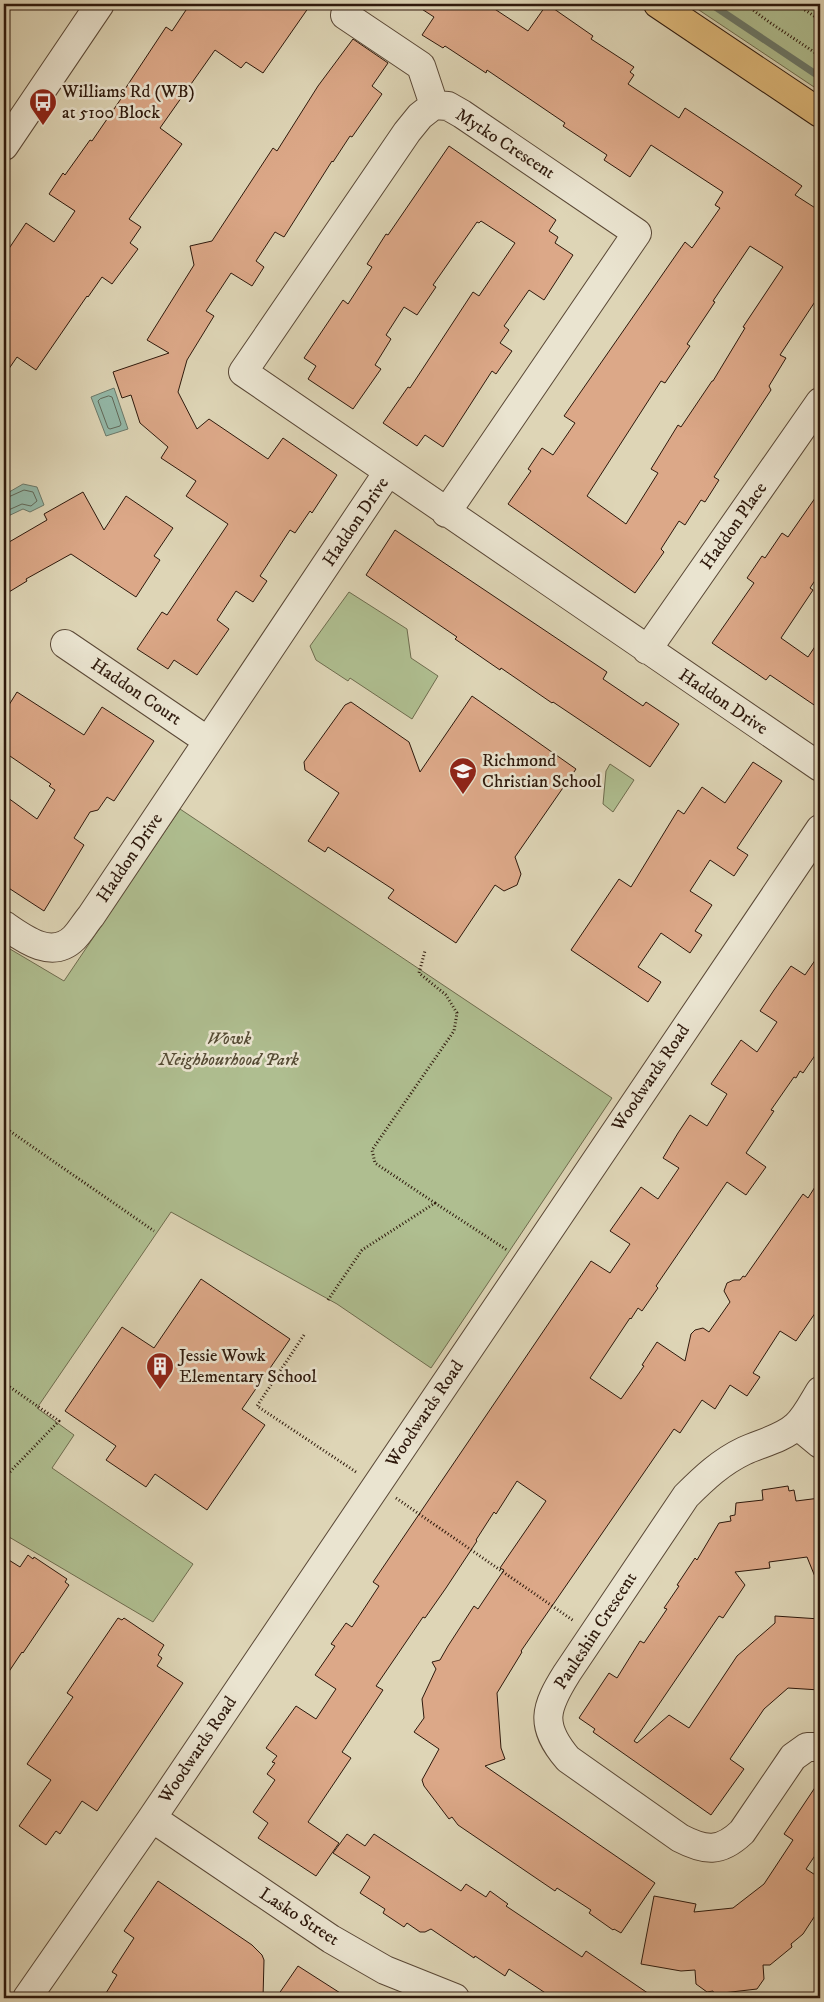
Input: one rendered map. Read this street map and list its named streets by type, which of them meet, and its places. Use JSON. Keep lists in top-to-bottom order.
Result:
{
  "streets": {
    "street": [
      "Mytko Crescent",
      "Haddon Drive",
      "Haddon Place",
      "Haddon Court",
      "Woodwards Road",
      "Pauleshin Crescent",
      "Lasko Street"
    ]
  },
  "crossings": [
    ["Mytko Crescent", "Haddon Drive"],
    ["Haddon Drive", "Haddon Place"],
    ["Haddon Drive", "Haddon Court"],
    ["Woodwards Road", "Lasko Street"]
  ],
  "parks": ["Wowk Neighbourhood Park"],
  "places": {
    "bus stop": ["Williams Rd (WB) at 5100 Block"],
    "school or university": ["Richmond Christian School"],
    "building": ["Jessie Wowk Elementary School"]
  }
}
